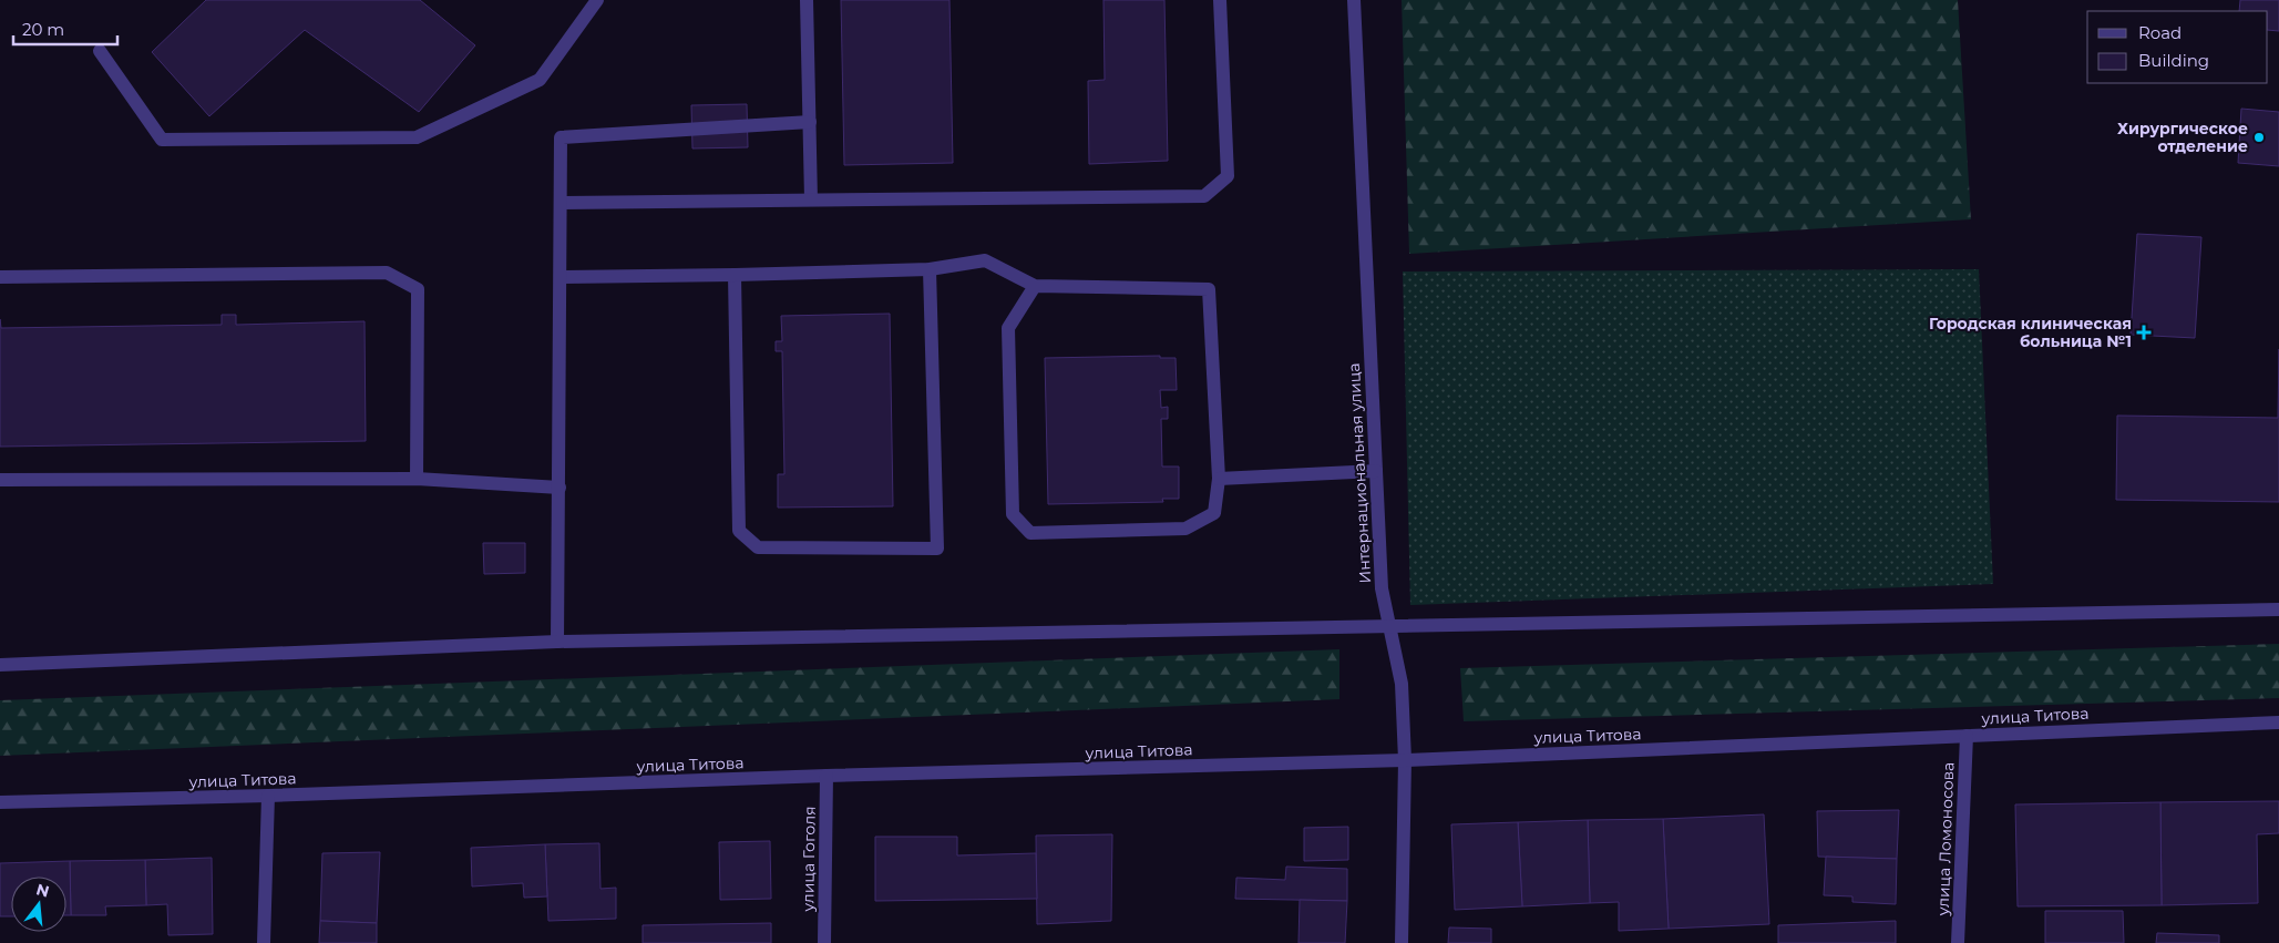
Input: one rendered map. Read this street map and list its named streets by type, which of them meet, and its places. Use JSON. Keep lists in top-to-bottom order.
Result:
{
  "streets": {
    "street": [
      "Интернациональная улица",
      "улица Титова",
      "улица Ломоносова",
      "улица Гоголя"
    ]
  },
  "crossings": [
    ["Интернациональная улица", "улица Титова"],
    ["улица Титова", "улица Ломоносова"],
    ["улица Титова", "улица Гоголя"]
  ],
  "places": {
    "other": ["Хирургическое отделение"],
    "health": ["Городская клиническая больница №1"]
  },
  "legend": ["Road", "Building"],
  "scale_bar": "20 m",
  "north": "top"
}
